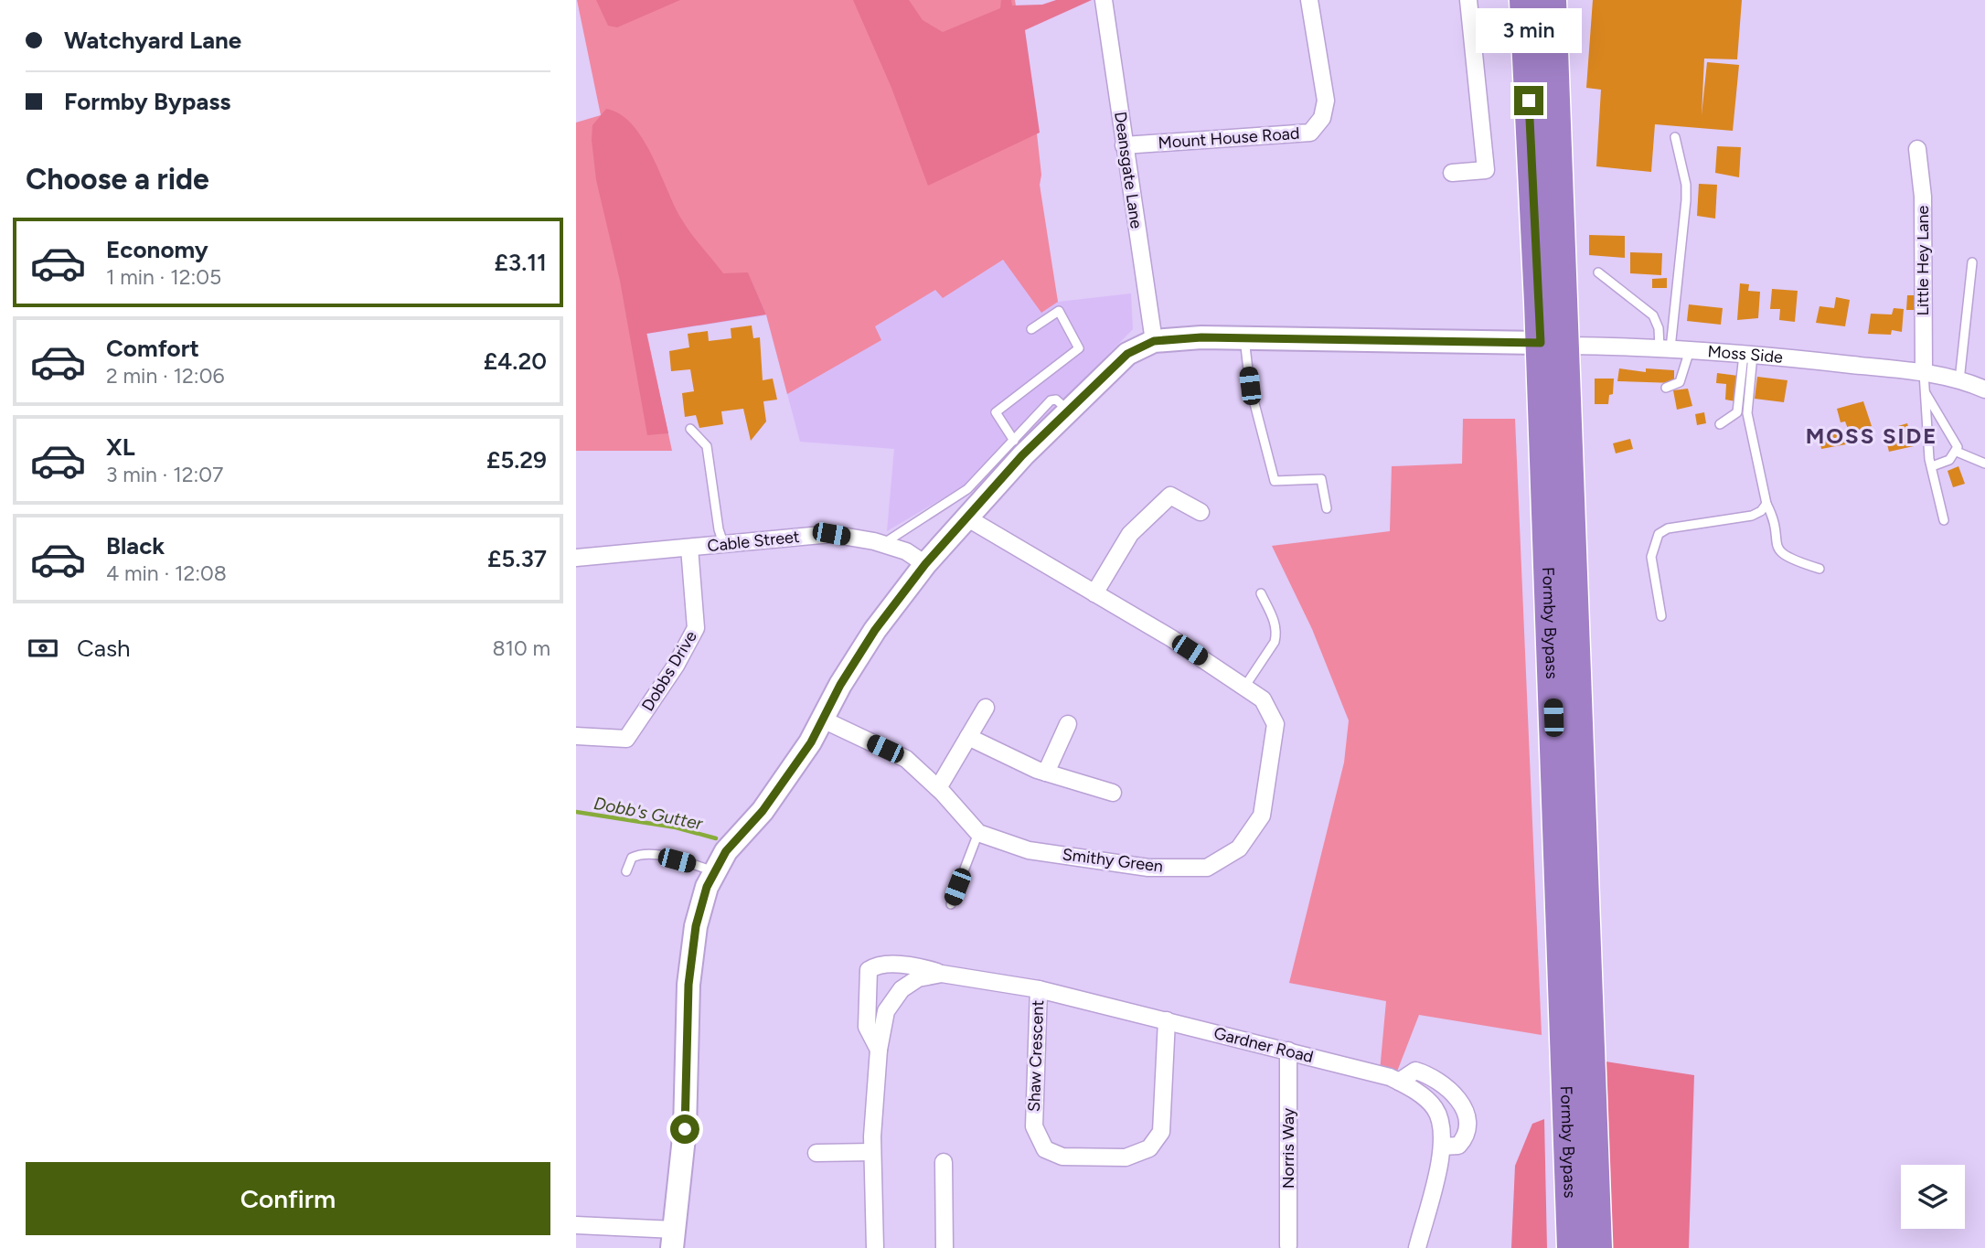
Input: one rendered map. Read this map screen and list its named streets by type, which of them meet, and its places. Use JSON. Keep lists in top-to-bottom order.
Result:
{
  "streets": {
    "highway": ["Formby Bypass"],
    "street": [
      "Mount House Road",
      "Deansgate Lane",
      "Little Hey Lane",
      "Moss Side",
      "Cable Street",
      "Dobbs Drive",
      "Smithy Green",
      "Gardner Road",
      "Shaw Crescent",
      "Norris Way"
    ]
  },
  "crossings": [
    ["Mount House Road", "Deansgate Lane"],
    ["Deansgate Lane", "Moss Side"],
    ["Little Hey Lane", "Moss Side"],
    ["Moss Side", "Formby Bypass"],
    ["Cable Street", "Dobbs Drive"],
    ["Gardner Road", "Shaw Crescent"],
    ["Gardner Road", "Norris Way"]
  ],
  "districts": ["MOSS SIDE"],
  "water": ["Dobb's Gutter"],
  "page": {
    "banner": ["Watchyard Lane", "Formby Bypass"],
    "bubble": "3 min",
    "heading": "Choose a ride",
    "list": [
      {
        "name": "Economy",
        "note": "1 min · 12:05",
        "value": "£3.11"
      },
      {
        "name": "Comfort",
        "note": "2 min · 12:06",
        "value": "£4.20"
      },
      {
        "name": "XL",
        "note": "3 min · 12:07",
        "value": "£5.29"
      },
      {
        "name": "Black",
        "note": "4 min · 12:08",
        "value": "£5.37"
      }
    ],
    "pay": ["Cash", "810 m"],
    "buttons": "Confirm"
  }
}
